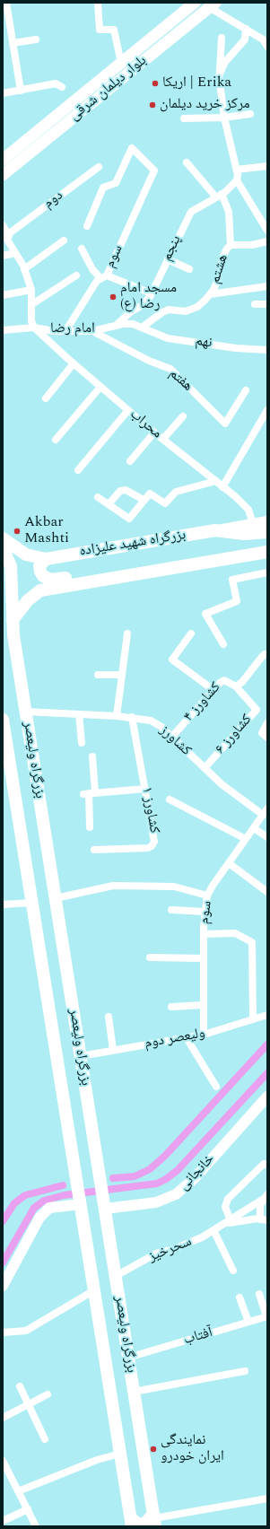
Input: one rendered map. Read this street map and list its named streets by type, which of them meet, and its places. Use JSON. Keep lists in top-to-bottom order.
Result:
{
  "streets": {
    "highway": ["بزرگراه شهید علیزاده", "بزرگراه ولیعصر"],
    "main road": ["بلوار دیلمان شرقی", "خانجانی"],
    "street": [
      "دوم",
      "پنجم",
      "سوم",
      "هشتم",
      "امام رضا",
      "نهم",
      "هفتم",
      "محراب",
      "کشاورز ۴",
      "کشاورز ۶",
      "کشاورز",
      "کشاورز ۱",
      "ولیعصر دوم",
      "سحرخیز",
      "آفتاب"
    ]
  },
  "crossings": [
    ["پنجم", "امام رضا"],
    ["سوم", "امام رضا"],
    ["سوم", "کشاورز"],
    ["سوم", "ولیعصر دوم"],
    ["هشتم", "امام رضا"],
    ["هشتم", "نهم"],
    ["امام رضا", "نهم"],
    ["امام رضا", "هفتم"],
    ["امام رضا", "محراب"],
    ["بزرگراه شهید علیزاده", "بزرگراه ولیعصر"],
    ["کشاورز ۴", "کشاورز ۶"],
    ["کشاورز ۴", "کشاورز"],
    ["کشاورز ۶", "کشاورز"],
    ["کشاورز", "بزرگراه ولیعصر"],
    ["کشاورز", "کشاورز ۱"],
    ["بزرگراه ولیعصر", "ولیعصر دوم"],
    ["بزرگراه ولیعصر", "خانجانی"],
    ["بزرگراه ولیعصر", "سحرخیز"],
    ["بزرگراه ولیعصر", "آفتاب"]
  ],
  "places": [
    "اریکا | Erika",
    "مرکز خرید دیلمان",
    "مسجد امام رضا (ع)",
    "Akbar Mashti",
    "نمایندگی ایران خودرو"
  ]
}
